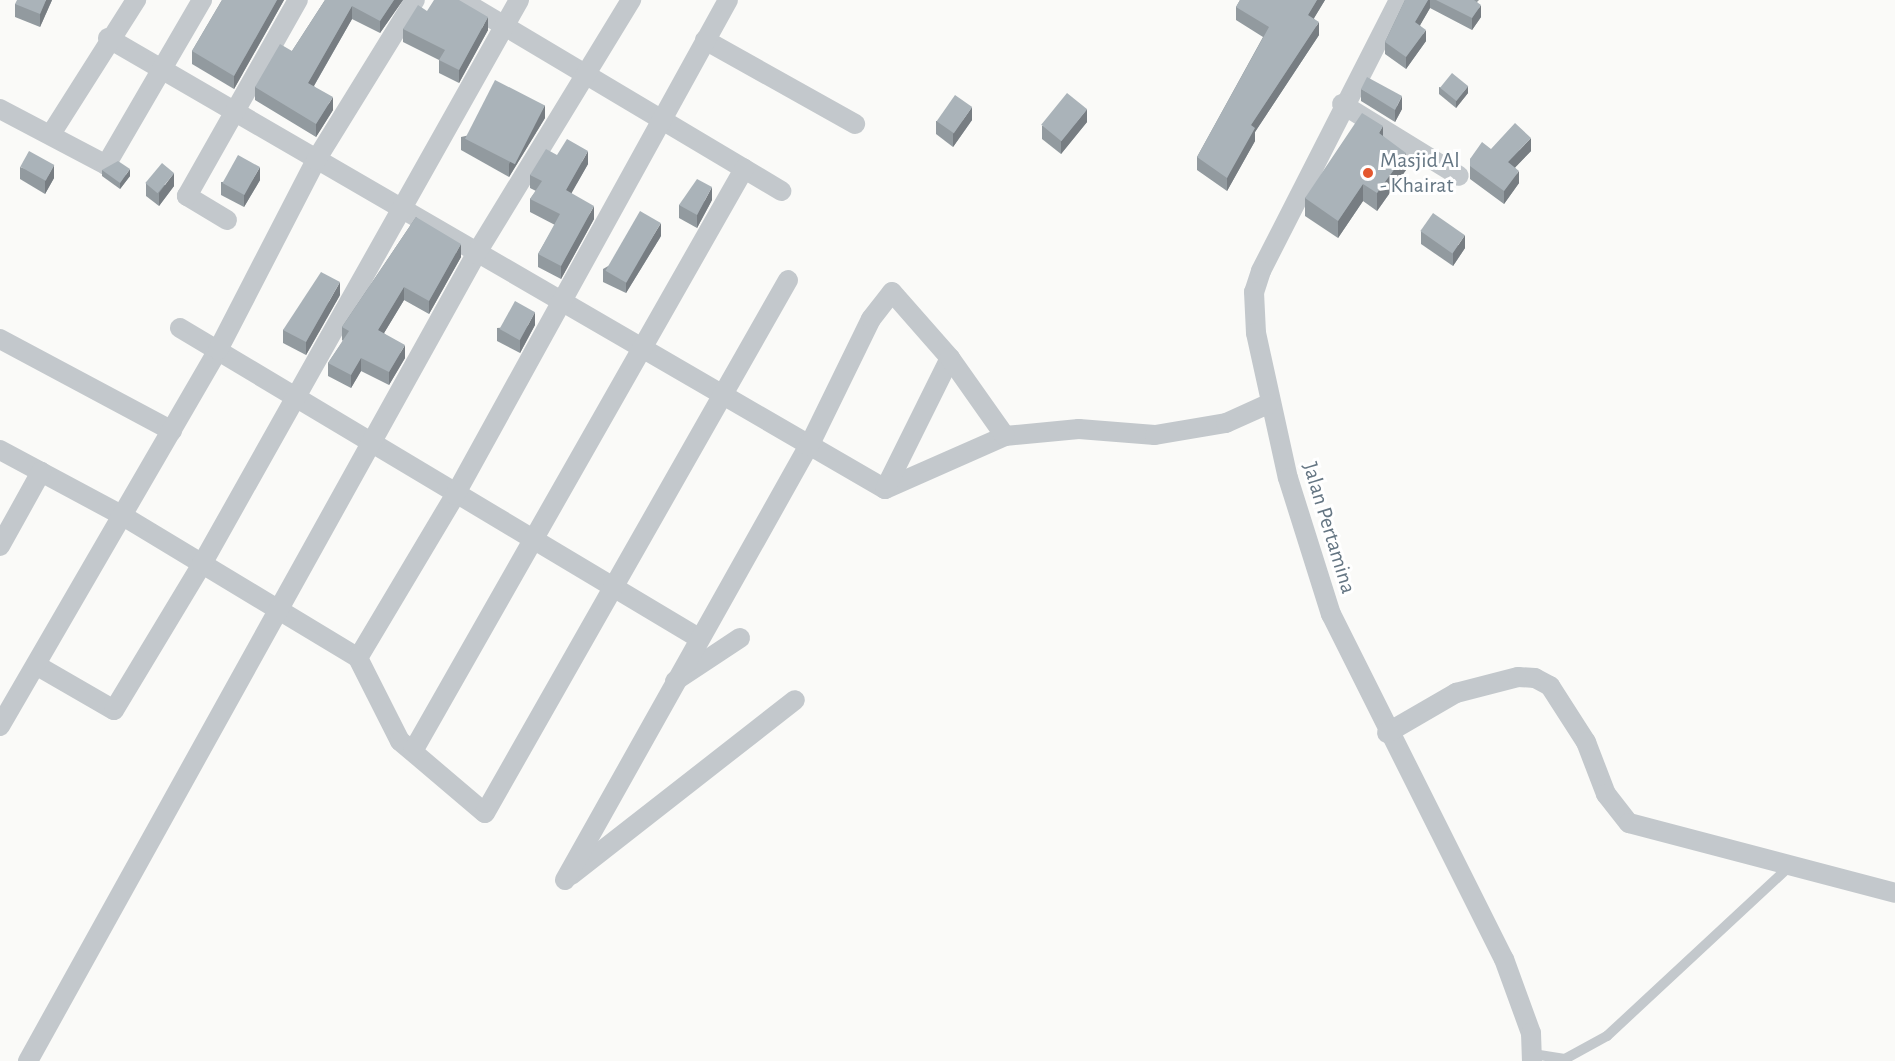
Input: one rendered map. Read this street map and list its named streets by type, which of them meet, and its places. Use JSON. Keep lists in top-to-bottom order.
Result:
{
  "streets": {
    "street": ["Jalan Pertamina"]
  },
  "places": ["Masjid Al - Khairat"]
}
